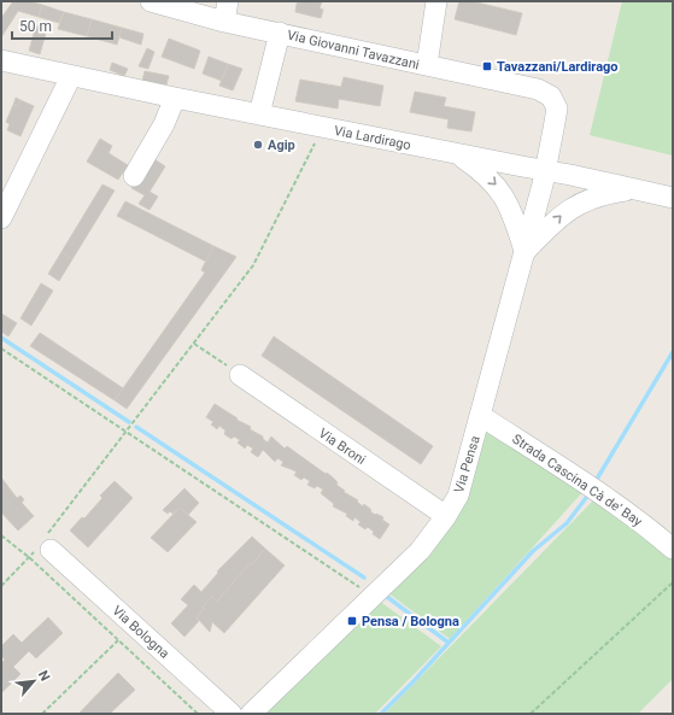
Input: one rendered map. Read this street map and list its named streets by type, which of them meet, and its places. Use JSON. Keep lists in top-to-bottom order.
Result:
{
  "streets": {
    "street": [
      "Via Giovanni Tavazzani",
      "Via Lardirago",
      "Via Broni",
      "Via Pensa",
      "Strada Cascina Cà de' Bay",
      "Via Bologna"
    ]
  },
  "crossings": [
    ["Via Giovanni Tavazzani", "Via Lardirago"],
    ["Via Giovanni Tavazzani", "Via Pensa"],
    ["Via Lardirago", "Via Pensa"],
    ["Via Broni", "Via Pensa"],
    ["Via Pensa", "Strada Cascina Cà de' Bay"]
  ],
  "places": {
    "transit": ["Tavazzani/Lardirago", "Pensa / Bologna"],
    "other": ["Agip"]
  },
  "scale_bar": "50 m",
  "north": "top right"
}
